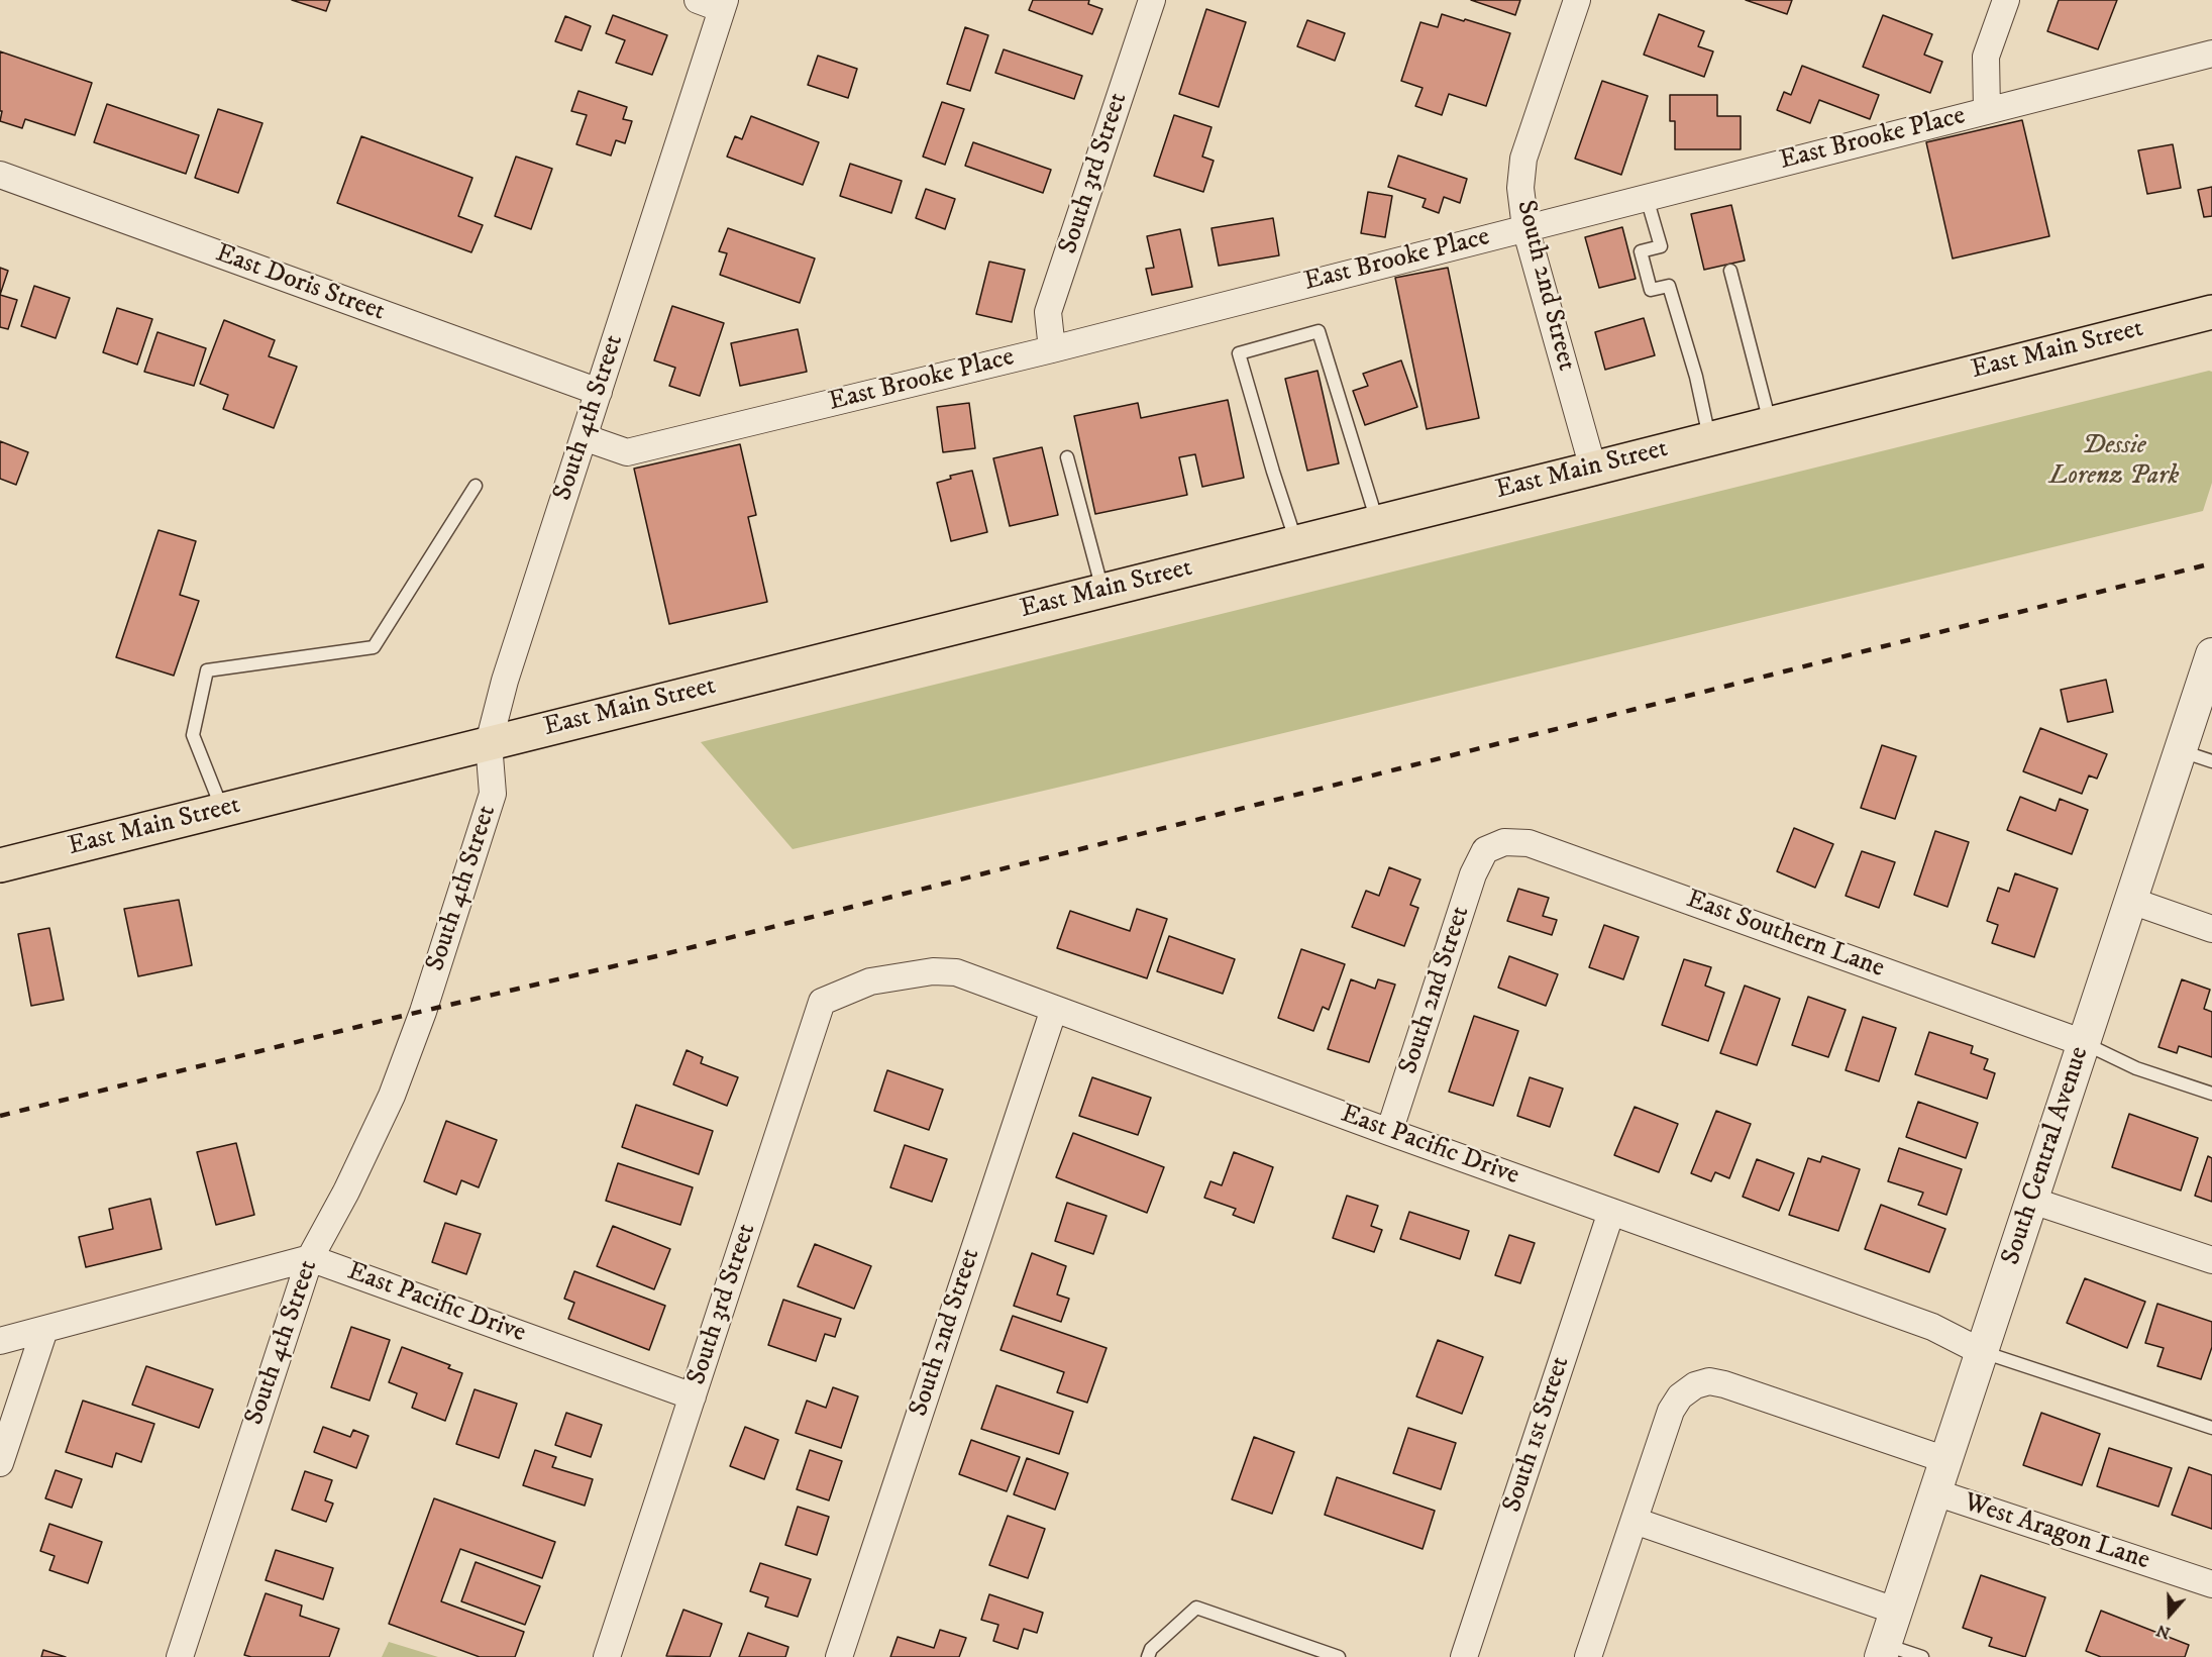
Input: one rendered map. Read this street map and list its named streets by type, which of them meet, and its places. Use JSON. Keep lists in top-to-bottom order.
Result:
{
  "streets": {
    "main road": ["East Main Street"],
    "street": [
      "East Brooke Place",
      "South 3rd Street",
      "East Doris Street",
      "South 2nd Street",
      "South 4th Street",
      "East Southern Lane",
      "East Pacific Drive",
      "South Central Avenue",
      "South 1st Street",
      "West Aragon Lane"
    ]
  },
  "crossings": [
    ["East Brooke Place", "South 3rd Street"],
    ["East Brooke Place", "South 2nd Street"],
    ["East Brooke Place", "South 4th Street"],
    ["South 3rd Street", "East Pacific Drive"],
    ["East Doris Street", "South 4th Street"],
    ["South 2nd Street", "East Main Street"],
    ["South 2nd Street", "East Southern Lane"],
    ["South 2nd Street", "East Pacific Drive"],
    ["East Main Street", "South 4th Street"],
    ["South 4th Street", "East Pacific Drive"],
    ["East Southern Lane", "South Central Avenue"],
    ["East Pacific Drive", "South Central Avenue"],
    ["East Pacific Drive", "South 1st Street"],
    ["South Central Avenue", "West Aragon Lane"]
  ],
  "parks": ["Dessie Lorenz Park"],
  "north": "bottom"
}
